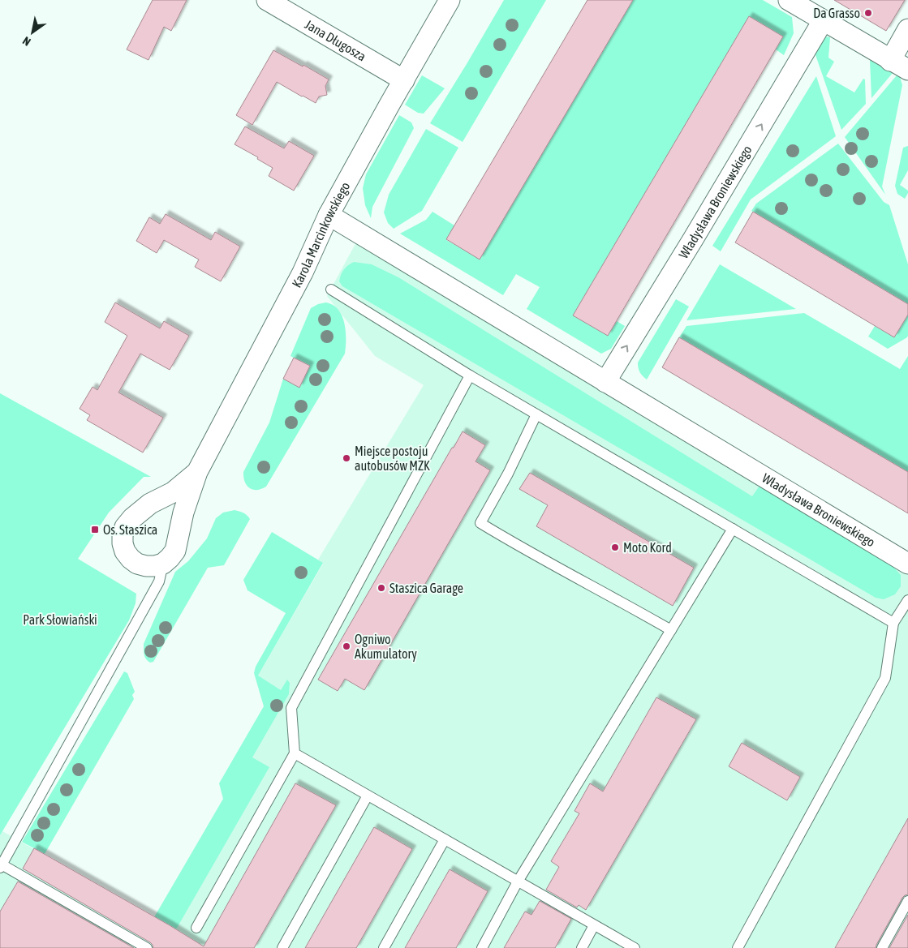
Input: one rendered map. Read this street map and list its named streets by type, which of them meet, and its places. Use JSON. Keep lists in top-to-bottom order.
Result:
{
  "streets": {
    "street": ["Jana Długosza", "Władysława Broniewskiego", "Karola Marcinkowskiego"]
  },
  "crossings": [
    ["Jana Długosza", "Karola Marcinkowskiego"],
    ["Władysława Broniewskiego", "Karola Marcinkowskiego"]
  ],
  "one_way": ["Władysława Broniewskiego"],
  "parks": ["Park Słowiański"],
  "places": {
    "other": [
      "Da Grasso",
      "Miejsce postoju autobusów MZK",
      "Moto Kord",
      "Staszica Garage",
      "Ogniwo Akumulatory"
    ],
    "transit": ["Os. Staszica"]
  },
  "north": "bottom left"
}
